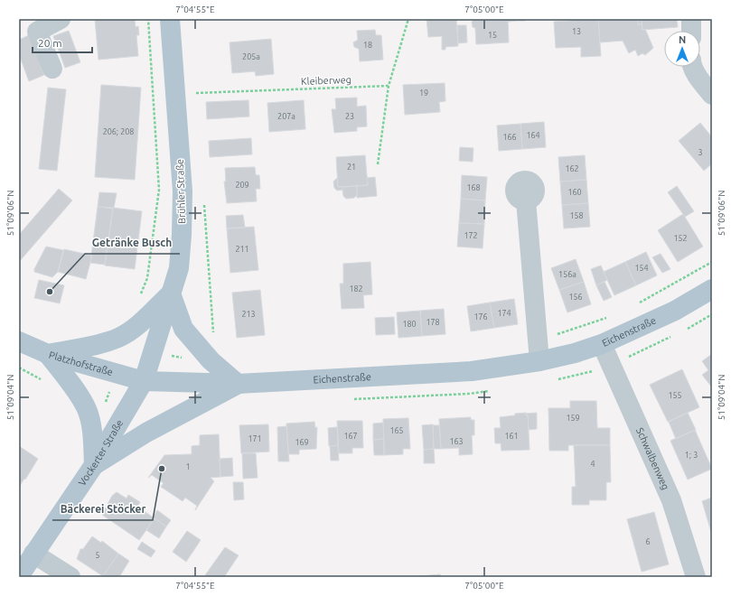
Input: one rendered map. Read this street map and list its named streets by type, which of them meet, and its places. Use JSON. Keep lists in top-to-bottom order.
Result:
{
  "streets": {
    "main road": [
      "Brühler Straße",
      "Eichenstraße",
      "Platzhofstraße",
      "Vockerter Straße"
    ],
    "street": ["Schwalbenweg"],
    "path": ["Kleiberweg"]
  },
  "crossings": [
    ["Brühler Straße", "Eichenstraße"],
    ["Brühler Straße", "Platzhofstraße"],
    ["Brühler Straße", "Vockerter Straße"],
    ["Eichenstraße", "Platzhofstraße"],
    ["Eichenstraße", "Vockerter Straße"],
    ["Eichenstraße", "Schwalbenweg"],
    ["Platzhofstraße", "Vockerter Straße"]
  ],
  "places": ["Getränke Busch", "Bäckerei Stöcker"],
  "house_numbers": [
    "13",
    "15",
    "18",
    "205a",
    "19",
    "207a",
    "23",
    "206; 208",
    "164",
    "166",
    "3",
    "21",
    "162",
    "209",
    "168",
    "160",
    "158",
    "172",
    "152",
    "211",
    "154",
    "156a",
    "182",
    "156",
    "174",
    "213",
    "176",
    "178",
    "180",
    "155",
    "159",
    "165",
    "167",
    "161",
    "171",
    "163",
    "169",
    "1; 3",
    "4",
    "1",
    "6",
    "5"
  ],
  "scale_bar": "20 m",
  "north": "top",
  "coordinates": [
    "7°04'55\"E",
    "7°05'00\"E",
    "51°09'06\"N",
    "51°09'04\"N"
  ]
}
